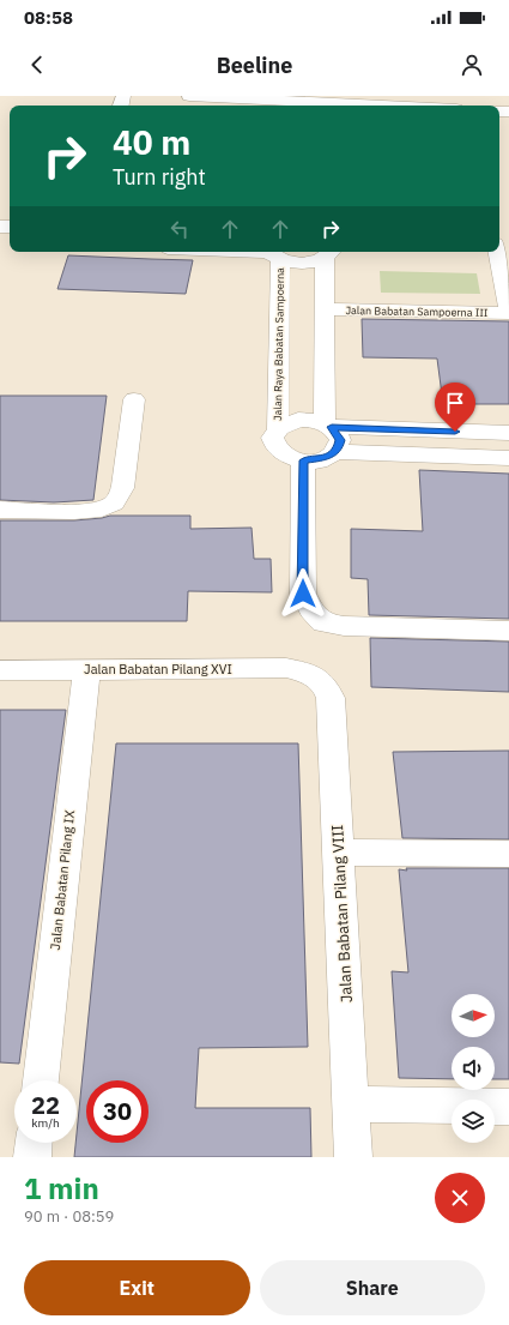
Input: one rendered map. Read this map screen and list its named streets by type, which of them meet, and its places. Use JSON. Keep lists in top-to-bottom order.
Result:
{
  "streets": {
    "street": [
      "Jalan Babatan Sampoerna III",
      "Jalan Raya Babatan Sampoerna",
      "Jalan Babatan Pilang XVI",
      "Jalan Babatan Pilang IX",
      "Jalan Babatan Pilang VIII"
    ]
  },
  "crossings": [
    ["Jalan Babatan Pilang XVI", "Jalan Babatan Pilang IX"],
    ["Jalan Babatan Pilang XVI", "Jalan Babatan Pilang VIII"]
  ],
  "north": "right",
  "page": {
    "status": "08:58",
    "header": "Beeline",
    "turn": ["40 m", "Turn right"],
    "speed": "22 km/h",
    "limit": "30",
    "heading": ["1 min", "90 m · 08:59"],
    "buttons": ["Exit", "Share"]
  }
}
